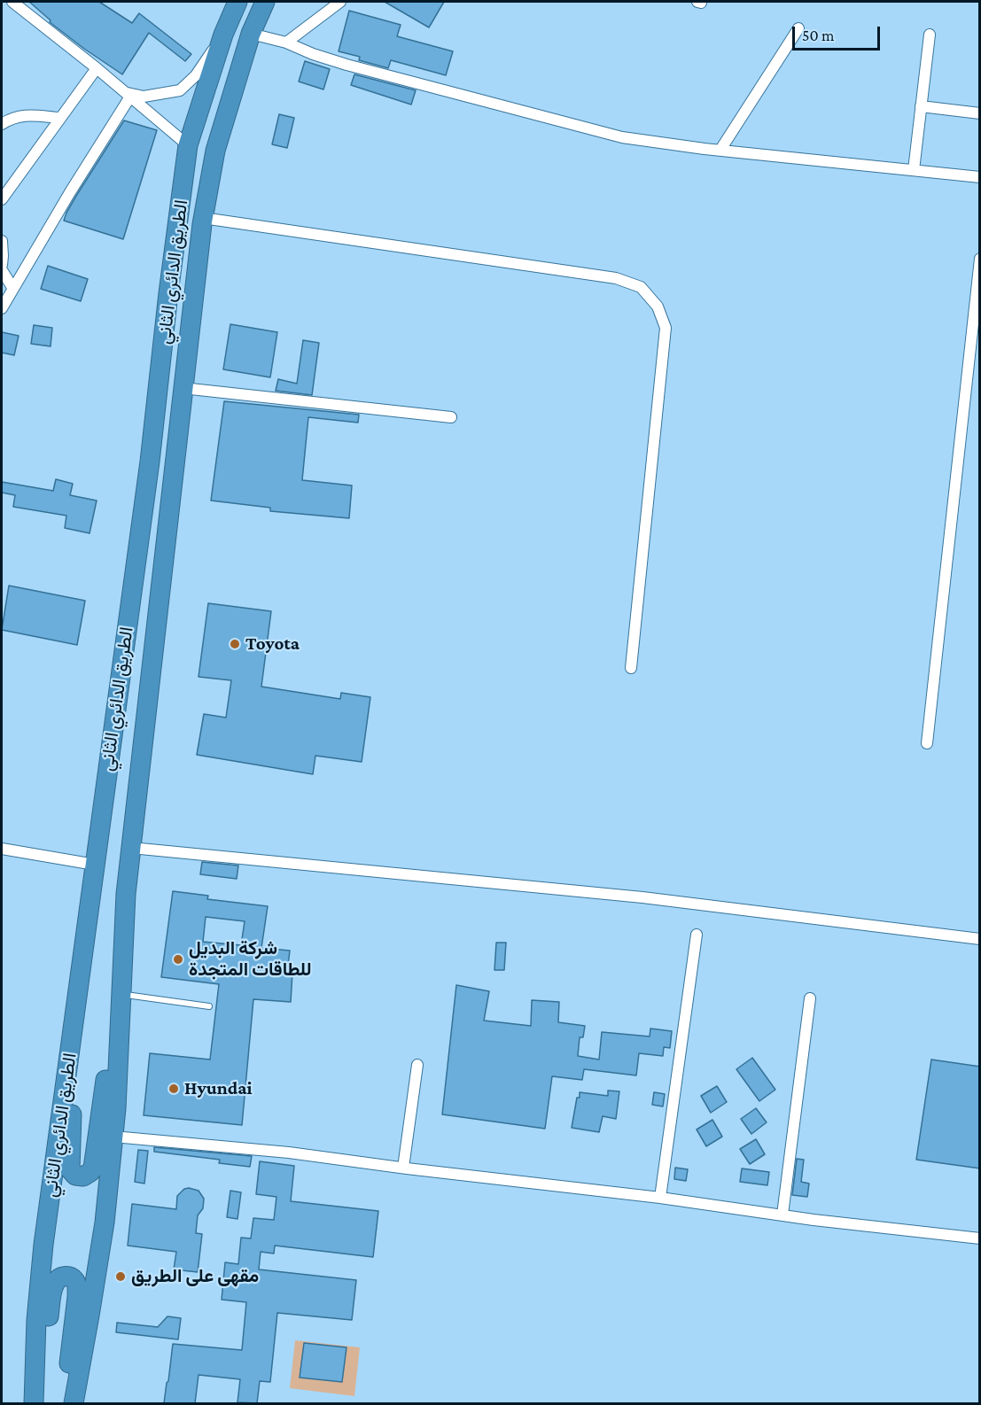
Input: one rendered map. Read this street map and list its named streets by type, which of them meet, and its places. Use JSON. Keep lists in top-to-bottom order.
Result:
{
  "streets": {
    "highway": ["الطريق الدائري الثاني"]
  },
  "places": [
    "Toyota",
    "شركة البديل للطاقات المتجدة",
    "Hyundai",
    "مقهى على الطريق"
  ],
  "scale_bar": "50 m"
}
